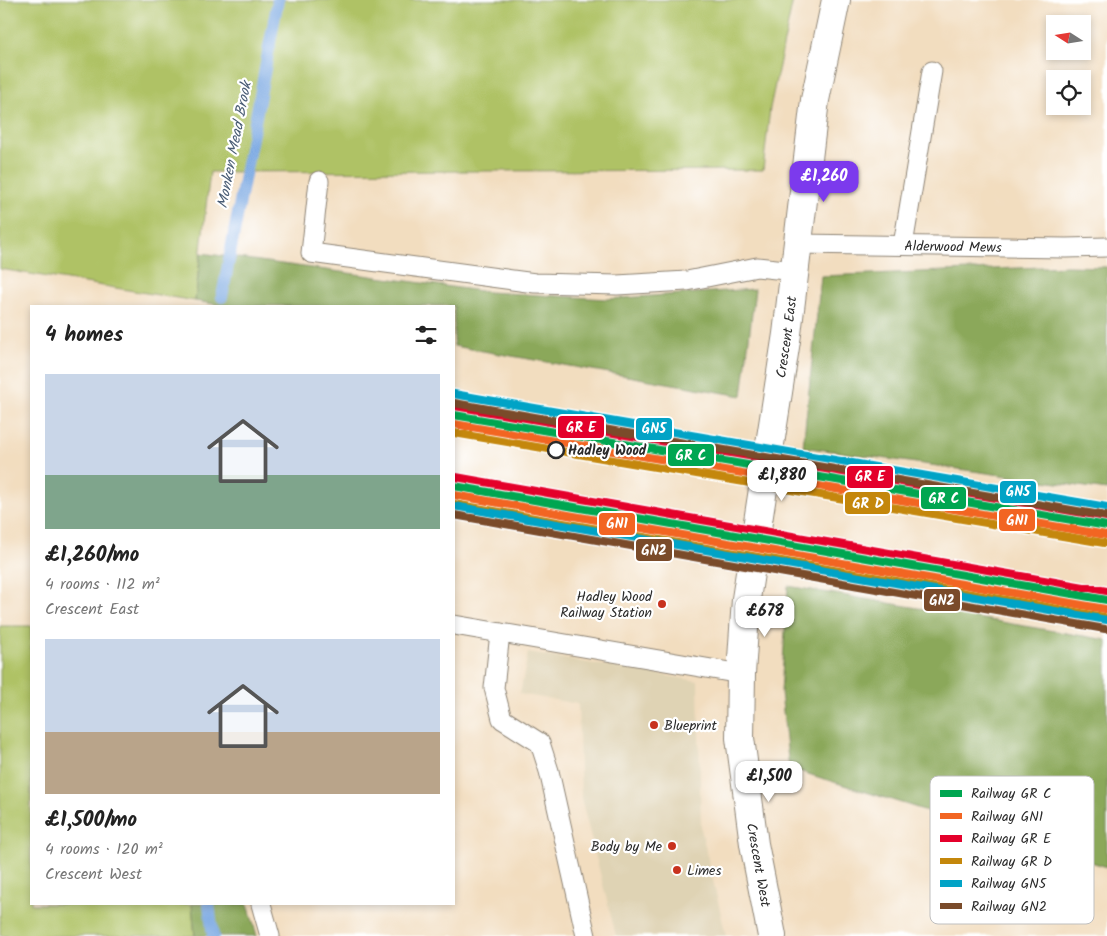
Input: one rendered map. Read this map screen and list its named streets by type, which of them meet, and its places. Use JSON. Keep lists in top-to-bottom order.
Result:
{
  "streets": {
    "street": ["Crescent East", "Crescent West"],
    "lane": ["Alderwood Mews"]
  },
  "crossings": [
    ["Alderwood Mews", "Crescent East"],
    ["Crescent East", "Crescent West"]
  ],
  "water": ["Monken Mead Brook"],
  "places": [
    "Hadley Wood",
    "Hadley Wood Railway Station",
    "Blueprint",
    "Body by Me",
    "Limes"
  ],
  "lines": ["rail line GN5", "rail line GN2", "rail line GN1"],
  "legend": [
    "Railway GR C",
    "Railway GN1",
    "Railway GR E",
    "Railway GR D",
    "Railway GN5",
    "Railway GN2"
  ],
  "north": "left",
  "page": {
    "price": [
      "£1,260",
      "£1,880",
      "£678",
      "£1,500"
    ],
    "heading": "4 homes",
    "list": [
      {
        "name": "£1,260/mo",
        "note": "4 rooms · 112 m² · Crescent East"
      },
      {
        "name": "£1,500/mo",
        "note": "4 rooms · 120 m² · Crescent West"
      }
    ]
  }
}
